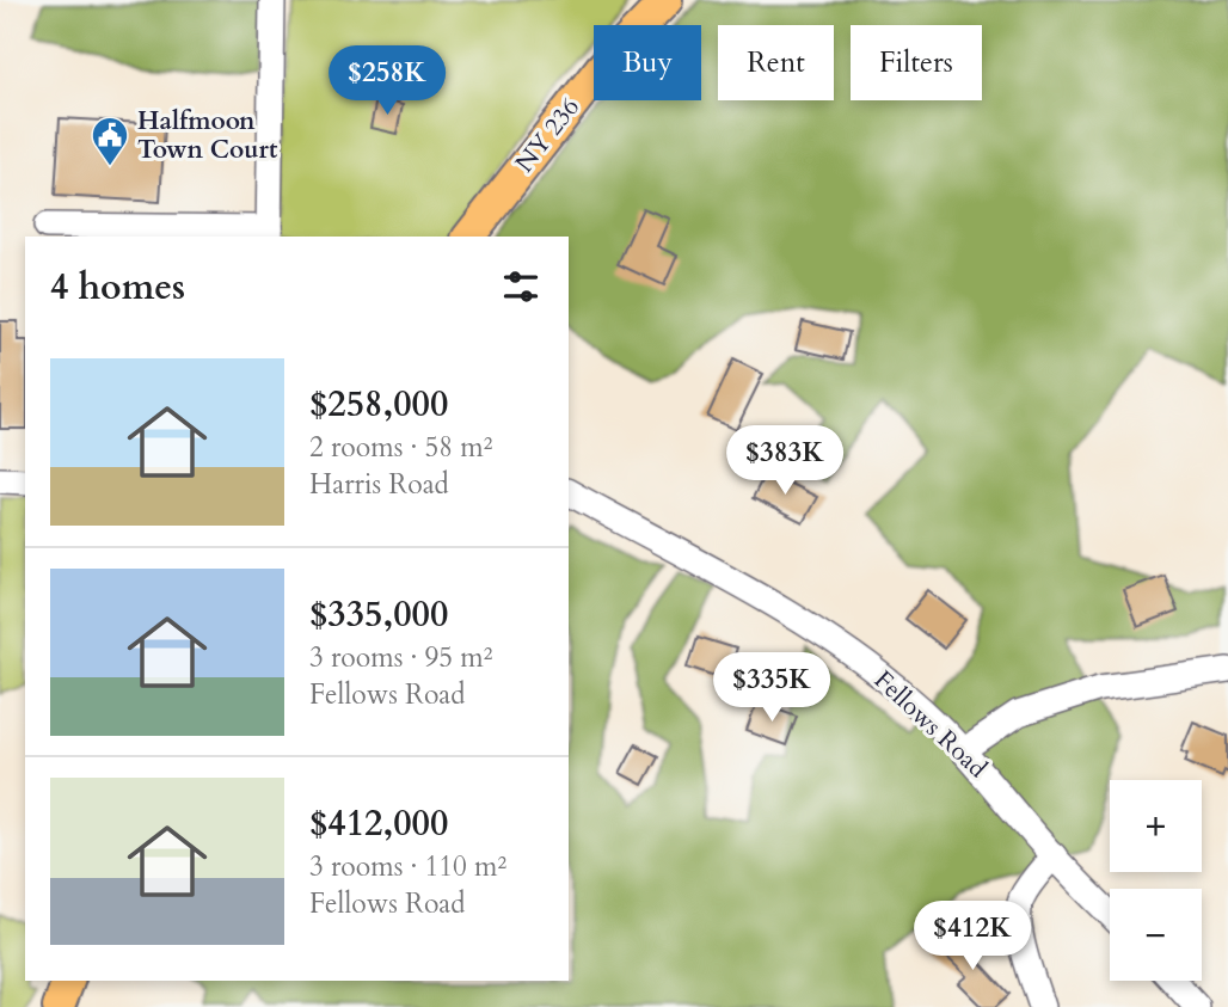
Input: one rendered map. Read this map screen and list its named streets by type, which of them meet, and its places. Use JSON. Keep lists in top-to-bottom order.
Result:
{
  "streets": {
    "main road": ["NY 236"],
    "street": ["Fellows Road"]
  },
  "places": {
    "public building": ["Halfmoon Town Court"]
  },
  "page": {
    "chip": ["Buy", "Rent", "Filters"],
    "price": [
      "$258K",
      "$383K",
      "$335K",
      "$412K"
    ],
    "heading": "4 homes",
    "list": [
      {
        "name": "$258,000",
        "note": "2 rooms · 58 m² · Harris Road"
      },
      {
        "name": "$335,000",
        "note": "3 rooms · 95 m² · Fellows Road"
      },
      {
        "name": "$412,000",
        "note": "3 rooms · 110 m² · Fellows Road"
      }
    ],
    "map_buttons": ["+", "−"]
  }
}
